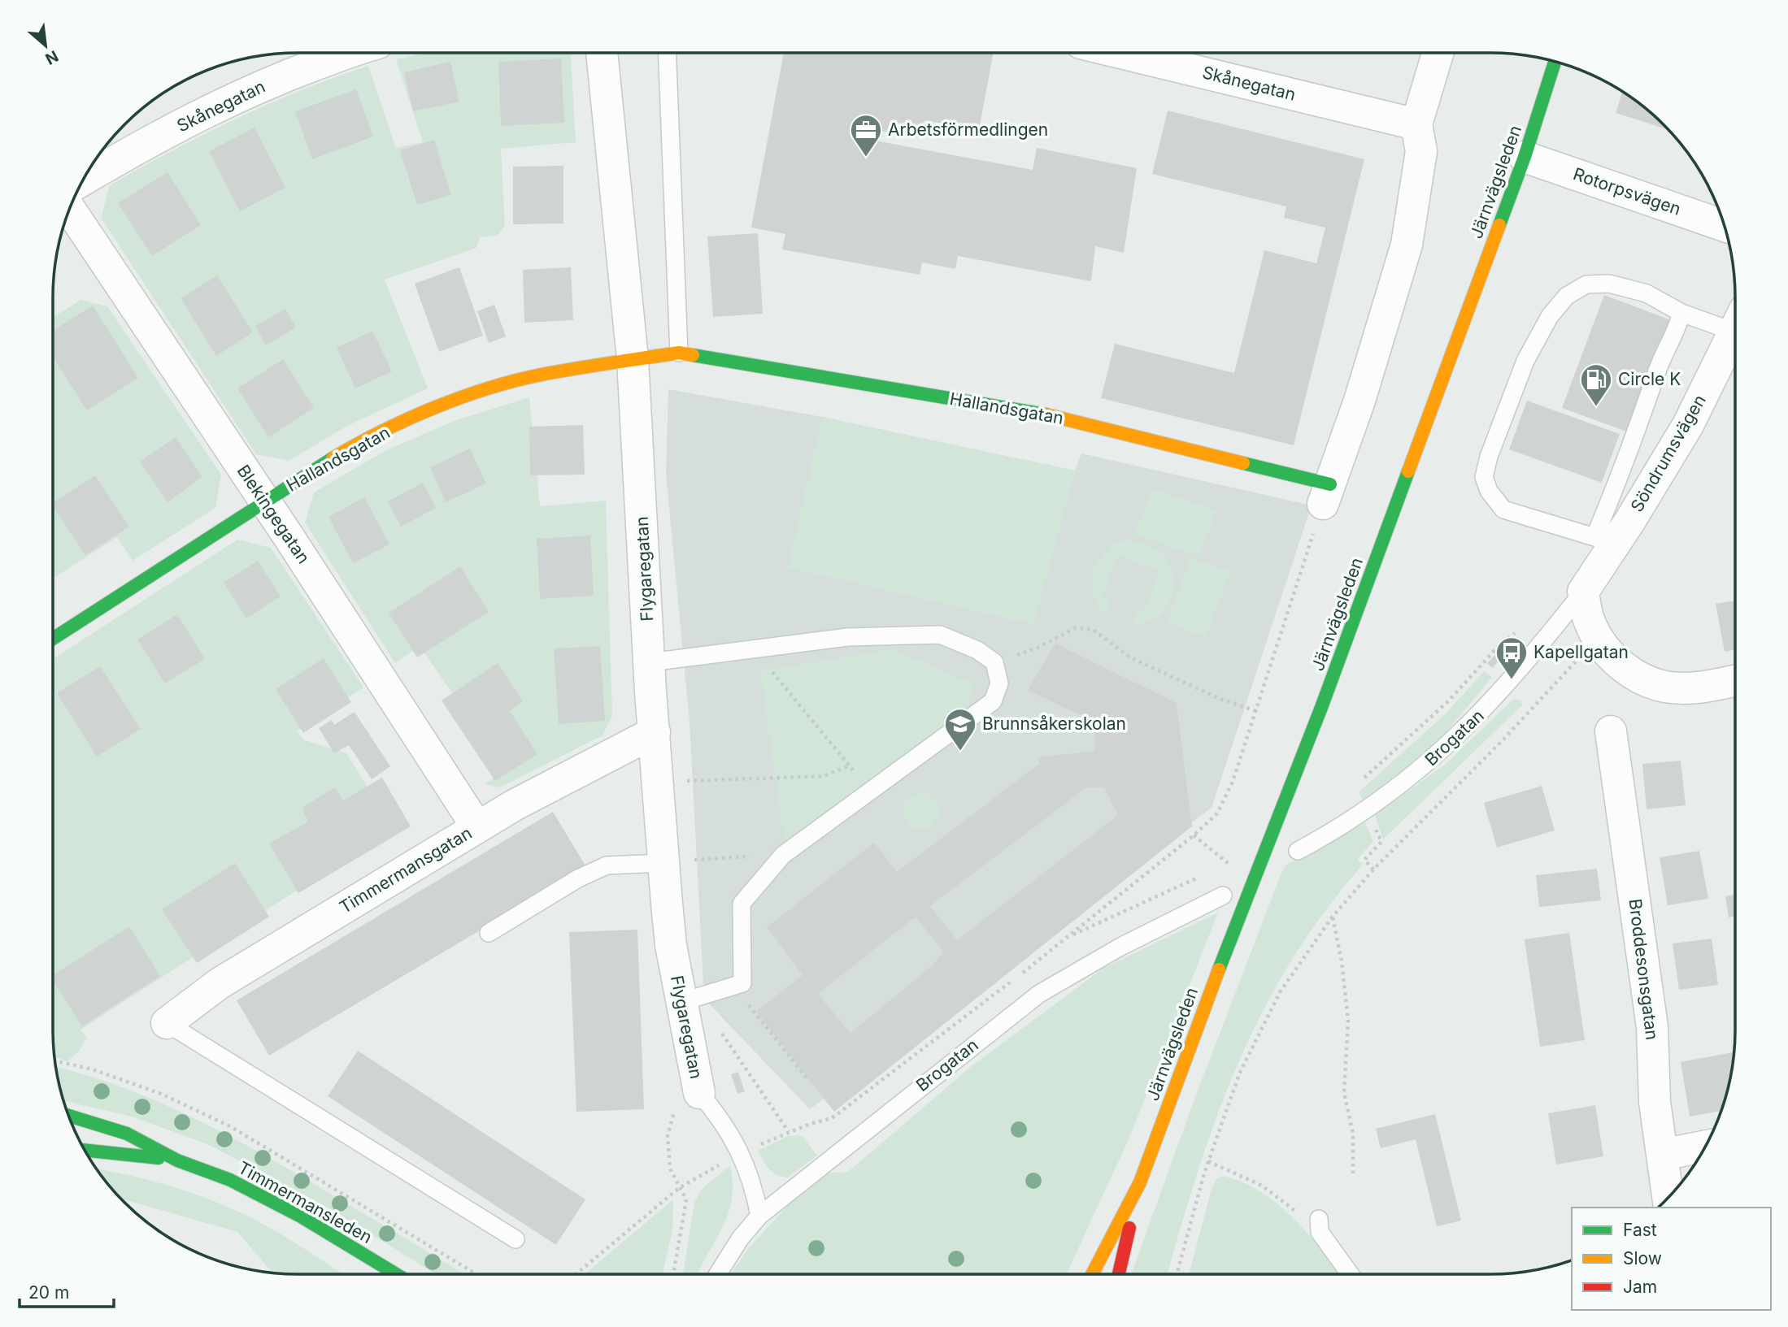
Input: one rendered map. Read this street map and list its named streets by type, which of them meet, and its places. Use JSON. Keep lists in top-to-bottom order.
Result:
{
  "streets": {
    "main road": ["Järnvägsleden", "Hallandsgatan", "Timmermansleden"],
    "street": [
      "Skånegatan",
      "Rotorpsvägen",
      "Söndrumsvägen",
      "Blekingegatan",
      "Flygaregatan",
      "Timmermansgatan",
      "Broddesonsgatan"
    ],
    "lane": ["Brogatan"]
  },
  "crossings": [
    ["Järnvägsleden", "Rotorpsvägen"],
    ["Hallandsgatan", "Blekingegatan"],
    ["Hallandsgatan", "Flygaregatan"],
    ["Söndrumsvägen", "Brogatan"],
    ["Blekingegatan", "Timmermansgatan"],
    ["Flygaregatan", "Timmermansgatan"]
  ],
  "places": {
    "office": ["Arbetsförmedlingen"],
    "fuel station": ["Circle K"],
    "bus stop": ["Kapellgatan"],
    "school or university": ["Brunnsåkerskolan"]
  },
  "legend": ["Fast", "Slow", "Jam"],
  "scale_bar": "20 m",
  "north": "bottom right"
}
